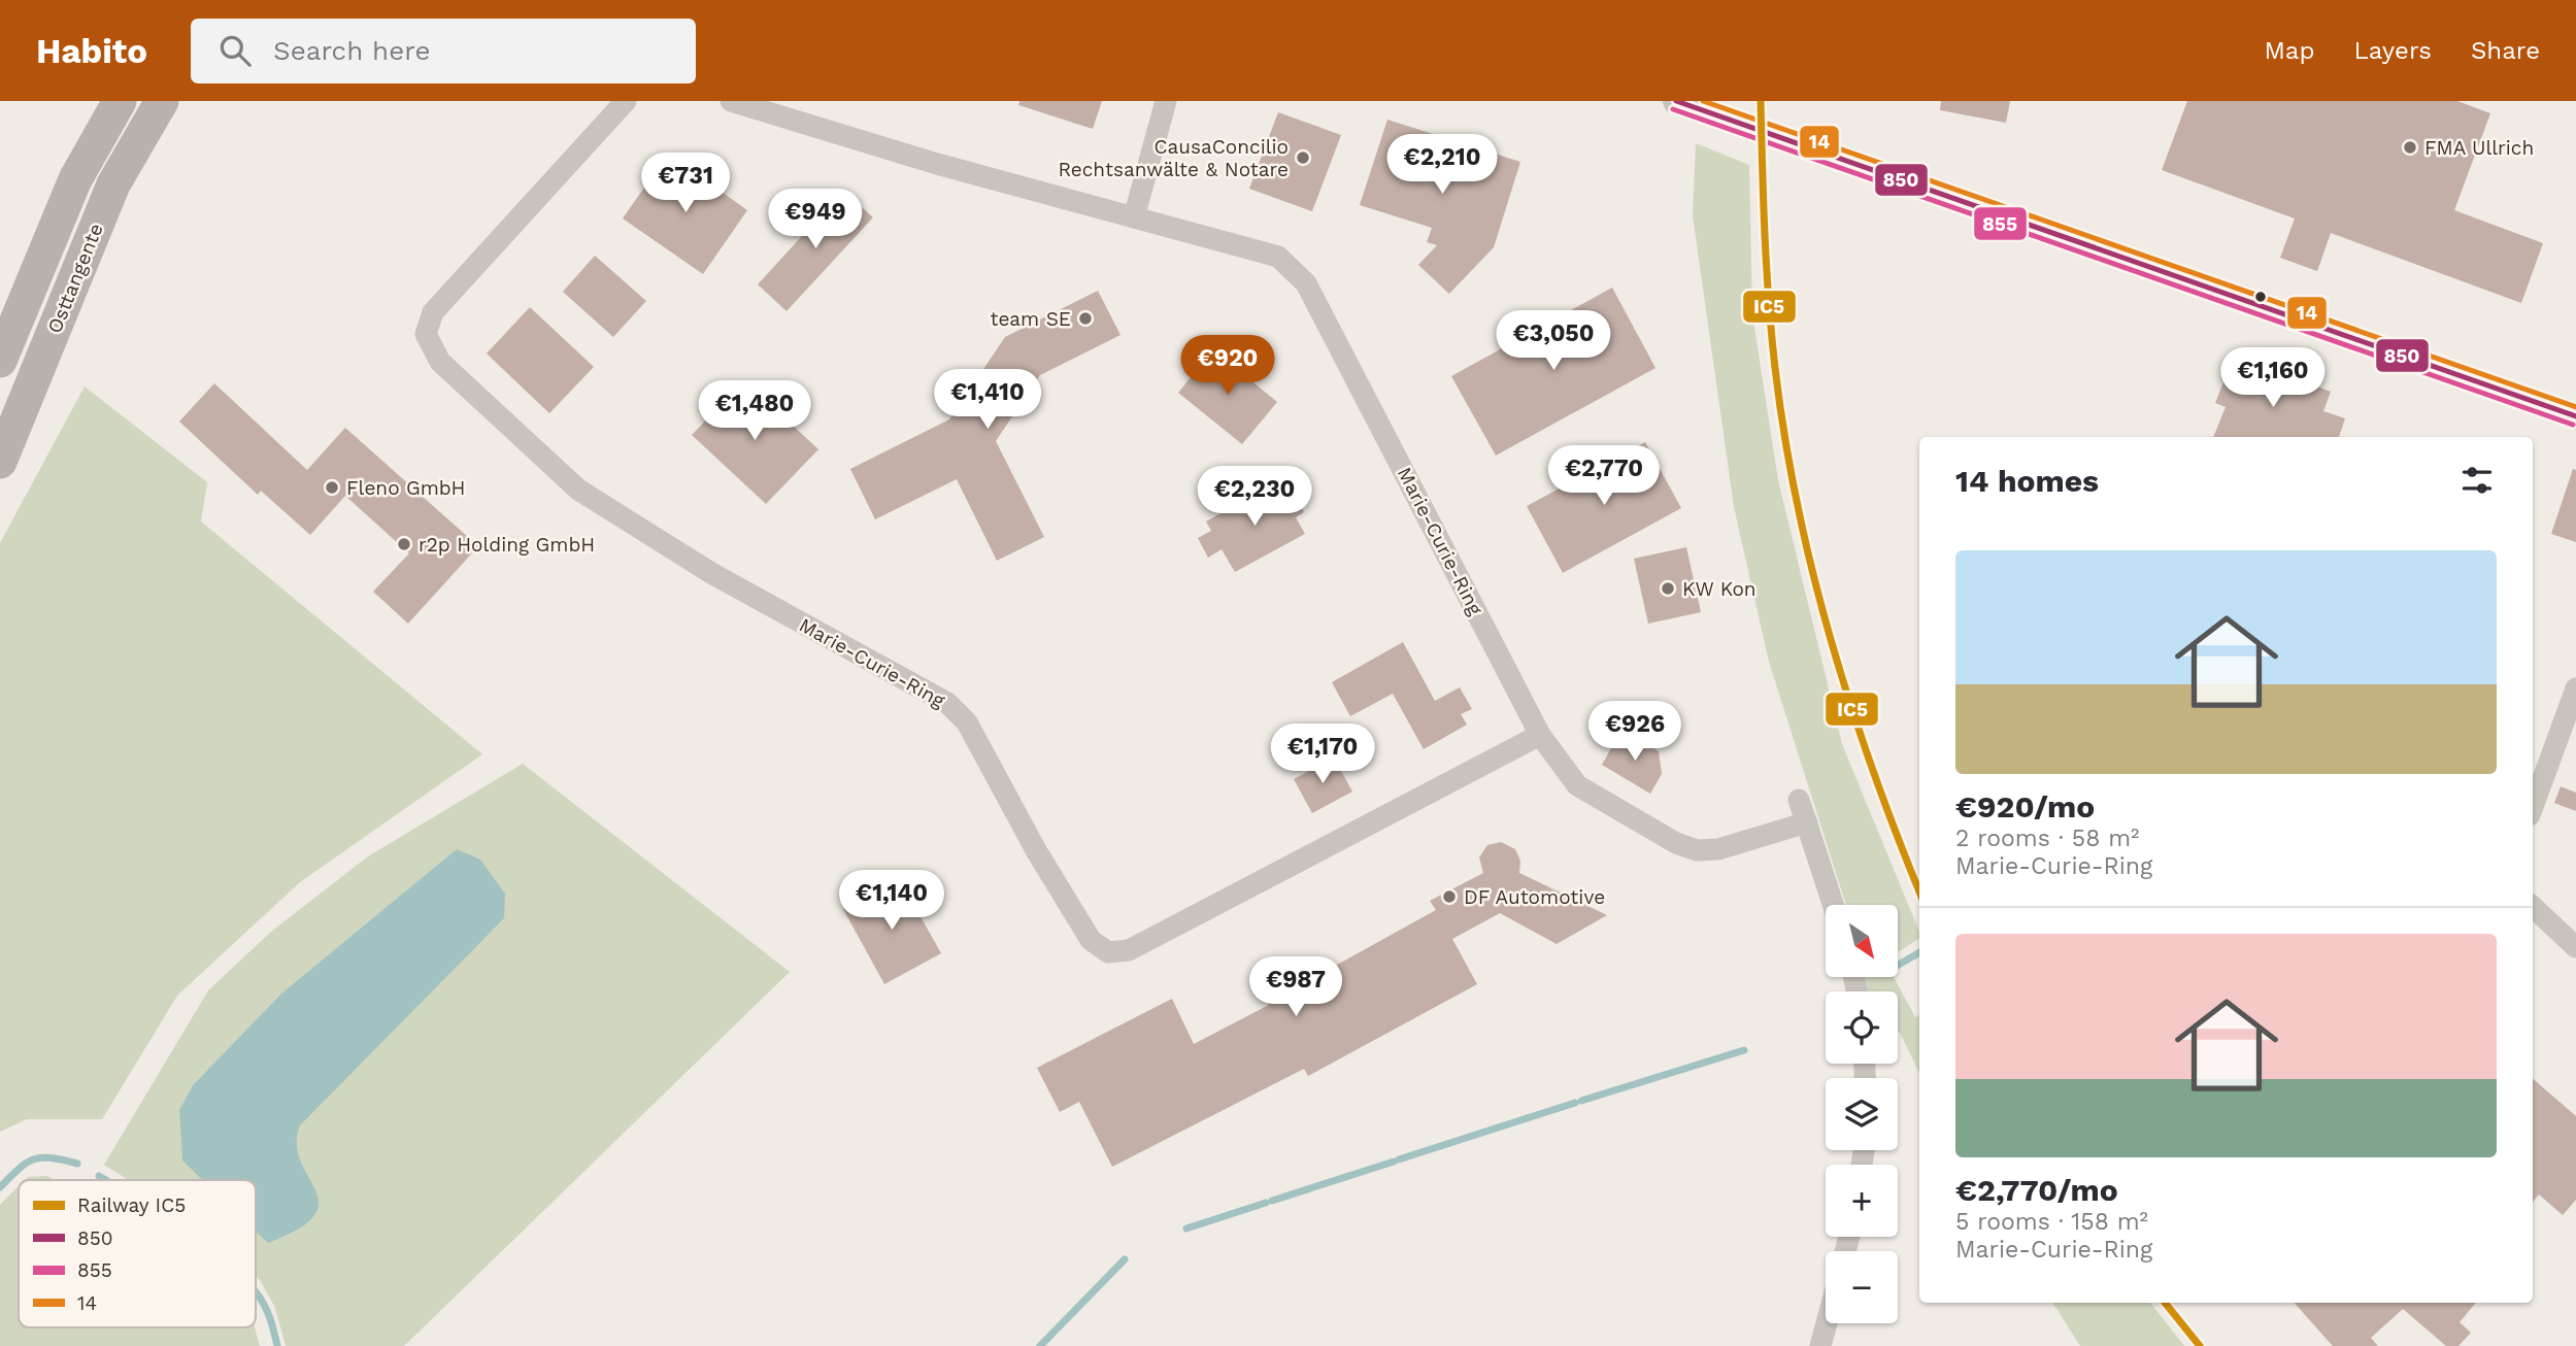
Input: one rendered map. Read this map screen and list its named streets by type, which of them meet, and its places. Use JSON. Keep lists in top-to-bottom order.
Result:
{
  "streets": {
    "main road": ["Osttangente"],
    "street": ["Marie-Curie-Ring"]
  },
  "places": [
    "FMA Ullrich",
    "CausaConcilio Rechtsanwälte & Notare",
    "team SE",
    "Fleno GmbH",
    "r2p Holding GmbH",
    "KW Kon",
    "DF Automotive"
  ],
  "lines": [
    "rail line IC5",
    "transit line 850",
    "transit line 14",
    "transit line 855"
  ],
  "legend": [
    "Railway IC5",
    "850",
    "855",
    "14"
  ],
  "north": "bottom right",
  "page": {
    "header": "Habito",
    "search": "Search here",
    "nav": ["Map", "Layers", "Share"],
    "price": [
      "€2,210",
      "€731",
      "€949",
      "€3,050",
      "€920",
      "€1,160",
      "€1,410",
      "€1,480",
      "€2,770",
      "€2,230",
      "€926",
      "€1,170",
      "€1,140",
      "€987"
    ],
    "heading": "14 homes",
    "list": [
      {
        "name": "€920/mo",
        "note": "2 rooms · 58 m² · Marie-Curie-Ring"
      },
      {
        "name": "€2,770/mo",
        "note": "5 rooms · 158 m² · Marie-Curie-Ring"
      }
    ],
    "map_buttons": ["+", "−"]
  }
}
